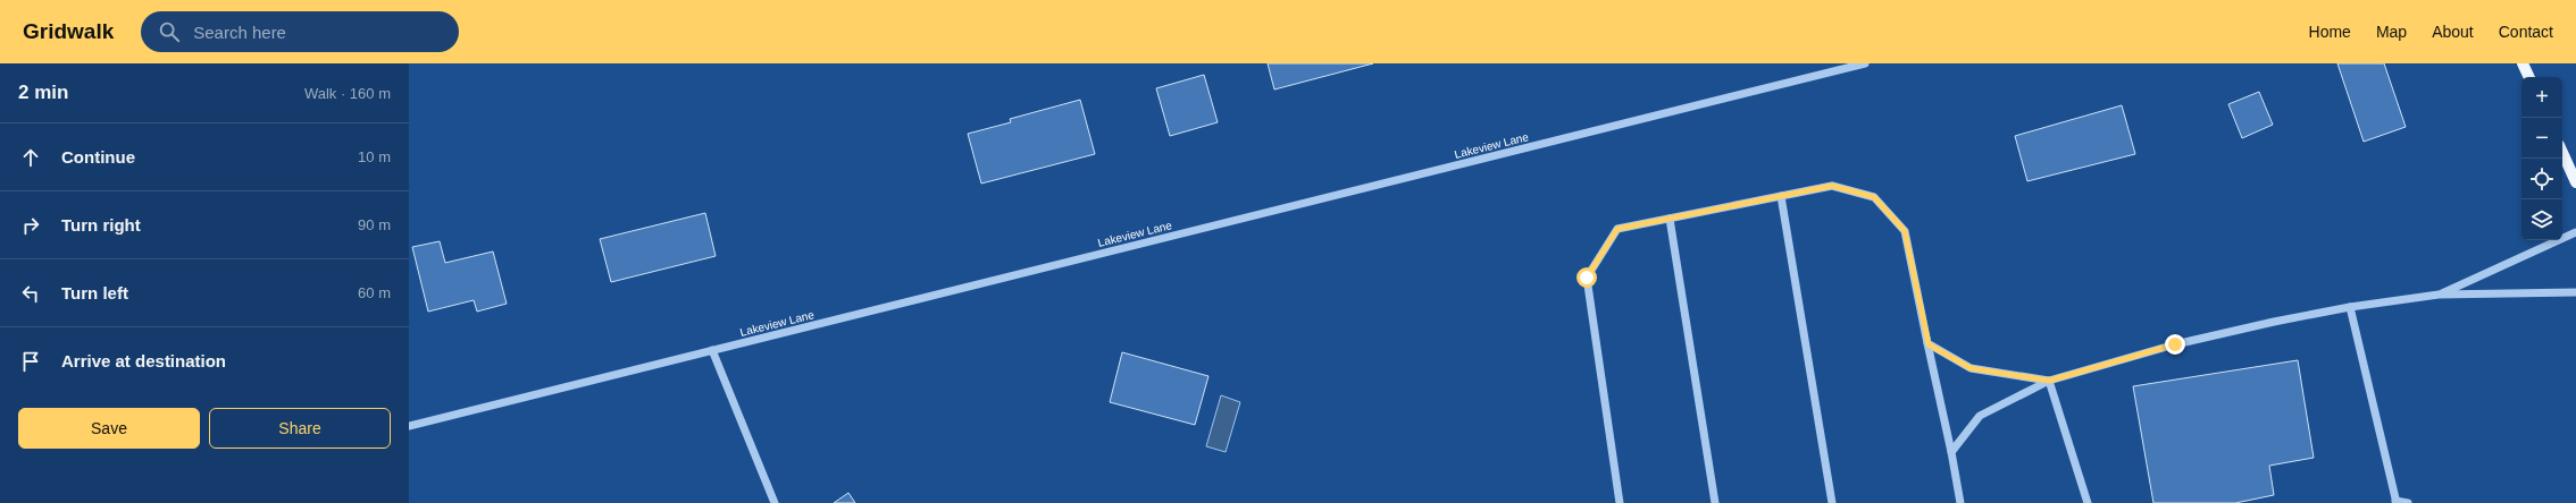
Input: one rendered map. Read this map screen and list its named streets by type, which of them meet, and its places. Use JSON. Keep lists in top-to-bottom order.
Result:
{
  "streets": {
    "street": ["Lakeview Lane"]
  },
  "page": {
    "header": "Gridwalk",
    "search": "Search here",
    "nav": [
      "Home",
      "Map",
      "About",
      "Contact"
    ],
    "heading": ["2 min", "Walk · 160 m"],
    "map_buttons": ["+", "−"],
    "list": [
      ["Continue", "10 m"],
      ["Turn right", "90 m"],
      ["Turn left", "60 m"],
      "Arrive at destination"
    ],
    "buttons": ["Save", "Share"]
  }
}
